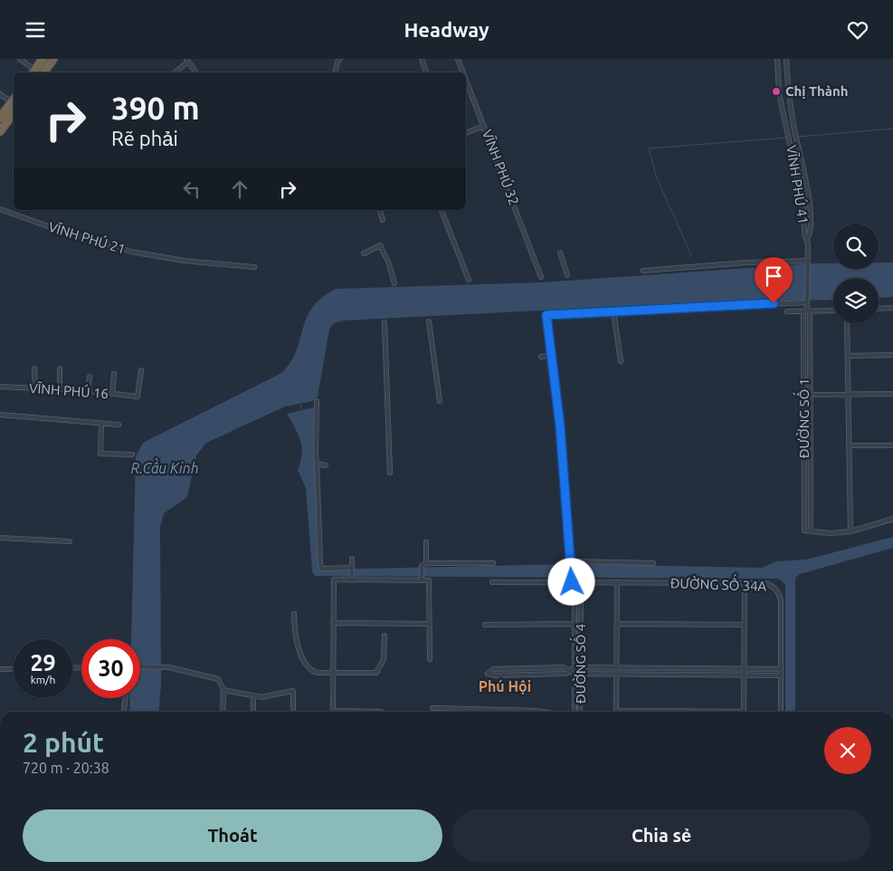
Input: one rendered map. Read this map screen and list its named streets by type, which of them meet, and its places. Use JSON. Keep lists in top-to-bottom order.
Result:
{
  "streets": {
    "street": [
      "VĨNH PHÚ 32",
      "VĨNH PHÚ 41",
      "VĨNH PHÚ 21",
      "VĨNH PHÚ 16",
      "ĐƯỜNG SỐ 1",
      "ĐƯỜNG SỐ 34A",
      "ĐƯỜNG SỐ 4"
    ]
  },
  "crossings": [
    ["VĨNH PHÚ 41", "ĐƯỜNG SỐ 1"],
    ["ĐƯỜNG SỐ 34A", "ĐƯỜNG SỐ 4"]
  ],
  "districts": ["Phú Hội"],
  "water": ["R.Cầu Kinh"],
  "places": ["Chị Thành"],
  "page": {
    "header": "Headway",
    "turn": ["390 m", "Rẽ phải"],
    "speed": "29 km/h",
    "limit": "30",
    "heading": ["2 phút", "720 m · 20:38"],
    "buttons": ["Thoát", "Chia sẻ"]
  }
}
